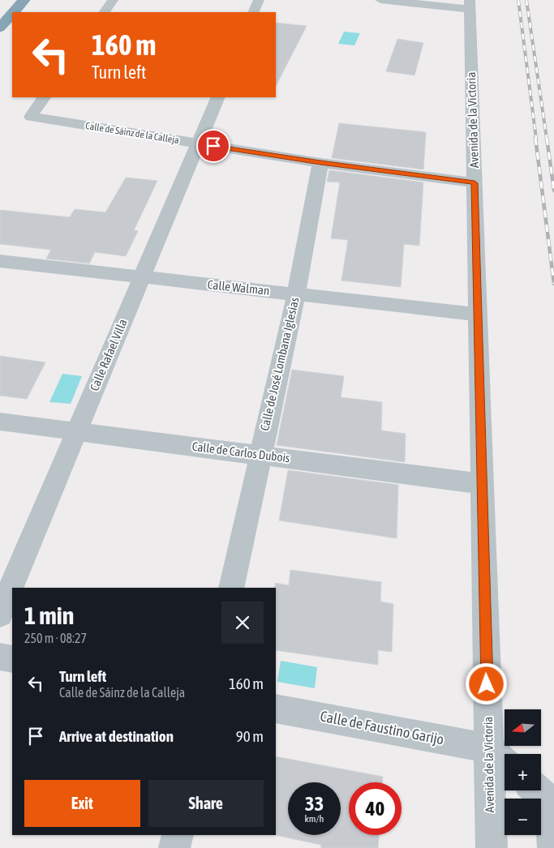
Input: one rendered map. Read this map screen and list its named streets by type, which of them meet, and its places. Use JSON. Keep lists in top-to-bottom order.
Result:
{
  "streets": {
    "street": [
      "Avenida de la Victoria",
      "Calle de Sáinz de la Calleja",
      "Calle Walman",
      "Calle Rafael Villa",
      "Calle de José Lombana Iglesias",
      "Calle de Carlos Dubois",
      "Calle de Faustino Garijo"
    ]
  },
  "crossings": [
    ["Avenida de la Victoria", "Calle de Sáinz de la Calleja"],
    ["Avenida de la Victoria", "Calle Walman"],
    ["Avenida de la Victoria", "Calle de Carlos Dubois"],
    ["Avenida de la Victoria", "Calle de Faustino Garijo"],
    ["Calle de Sáinz de la Calleja", "Calle Rafael Villa"],
    ["Calle de Sáinz de la Calleja", "Calle de José Lombana Iglesias"],
    ["Calle Walman", "Calle Rafael Villa"],
    ["Calle Walman", "Calle de José Lombana Iglesias"],
    ["Calle Rafael Villa", "Calle de Carlos Dubois"],
    ["Calle de José Lombana Iglesias", "Calle de Carlos Dubois"]
  ],
  "north": "left",
  "page": {
    "turn": ["160 m", "Turn left"],
    "heading": ["1 min", "250 m · 08:27"],
    "list": [
      {
        "name": "Turn left",
        "note": "Calle de Sáinz de la Calleja",
        "value": "160 m"
      },
      {
        "name": "Arrive at destination",
        "value": "90 m"
      }
    ],
    "map_buttons": ["+", "−"],
    "buttons": ["Exit", "Share"],
    "speed": "33 km/h",
    "limit": "40"
  }
}
